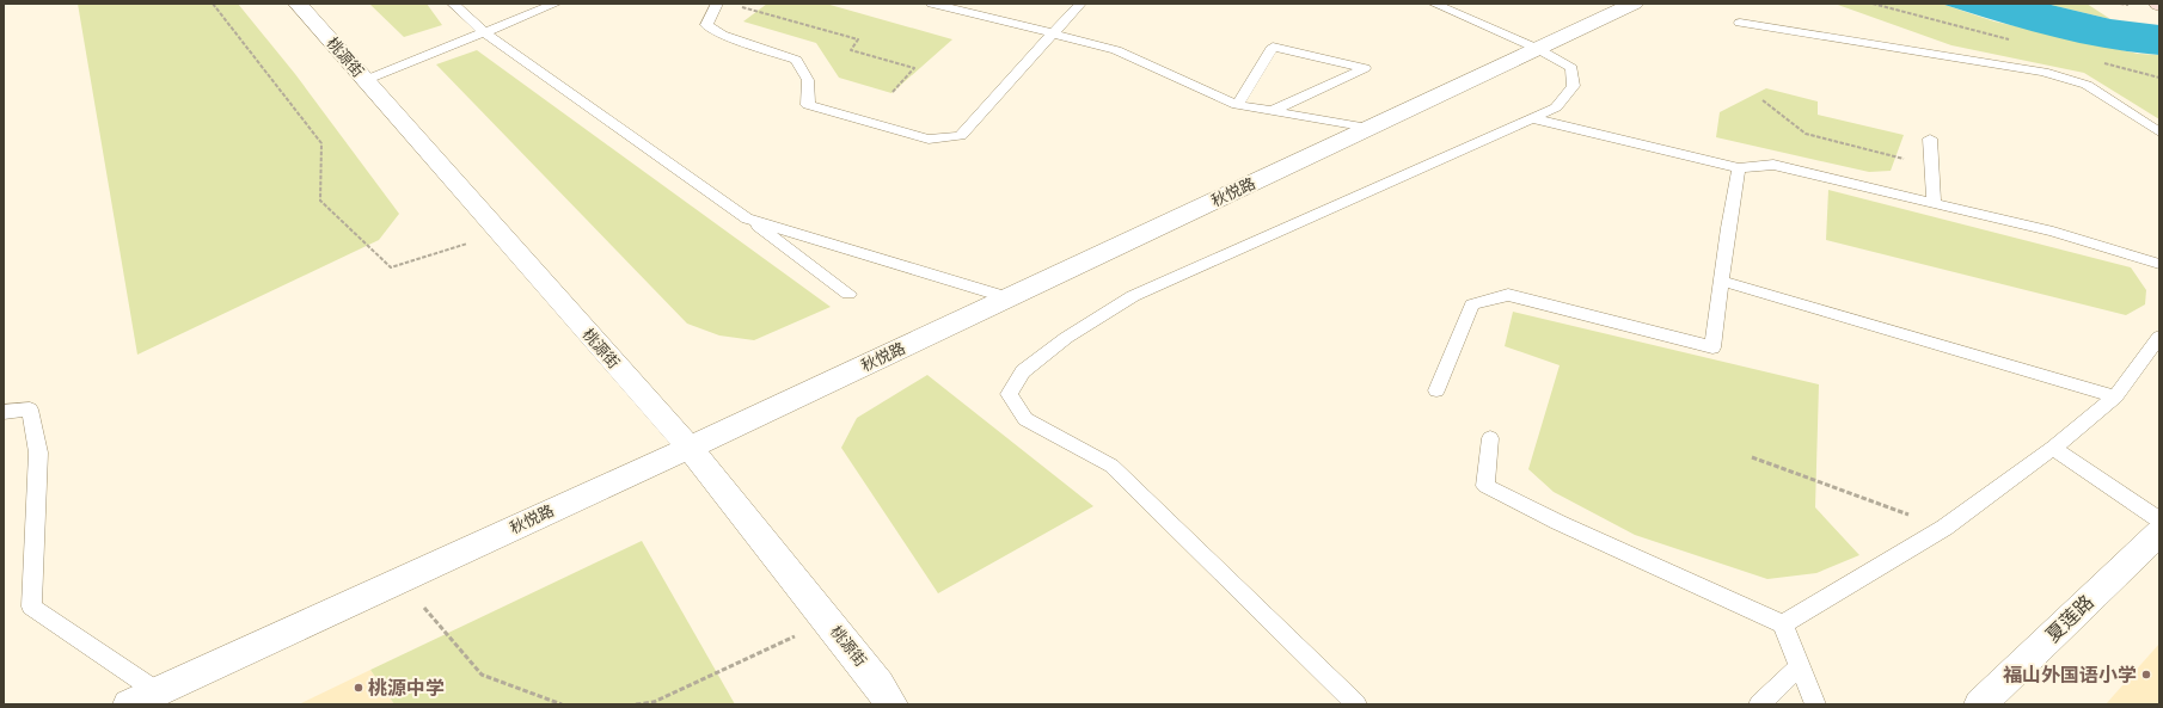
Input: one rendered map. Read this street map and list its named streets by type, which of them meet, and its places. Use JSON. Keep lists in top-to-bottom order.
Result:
{
  "streets": {
    "street": ["桃源街", "秋悦路", "夏莲路"]
  },
  "crossings": [
    ["桃源街", "秋悦路"]
  ],
  "places": ["福山外国语小学", "桃源中学"]
}
